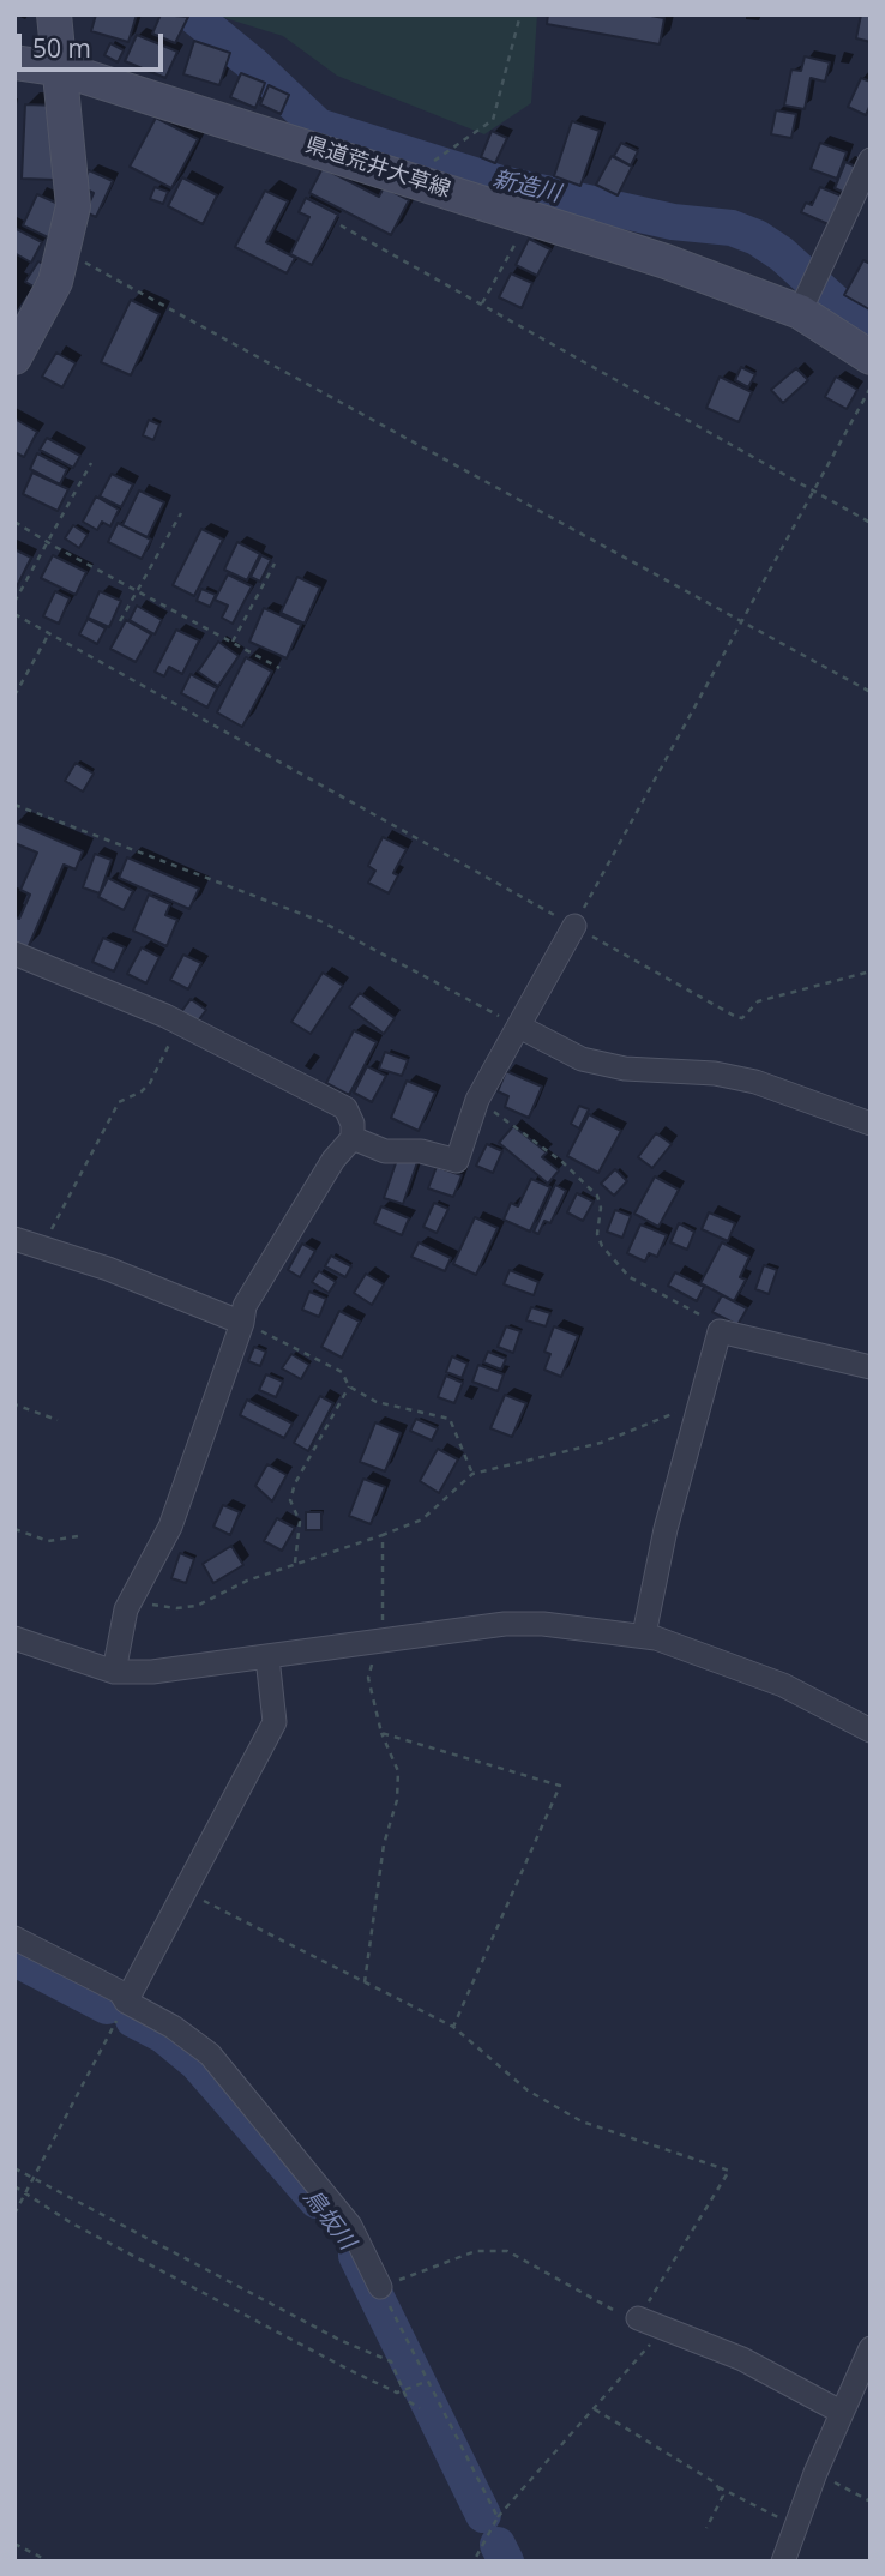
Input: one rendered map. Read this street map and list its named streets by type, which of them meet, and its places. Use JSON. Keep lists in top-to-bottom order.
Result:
{
  "streets": {
    "main road": ["県道荒井大草線"]
  },
  "water": ["新造川", "鳥坂川"],
  "scale_bar": "50 m"
}
